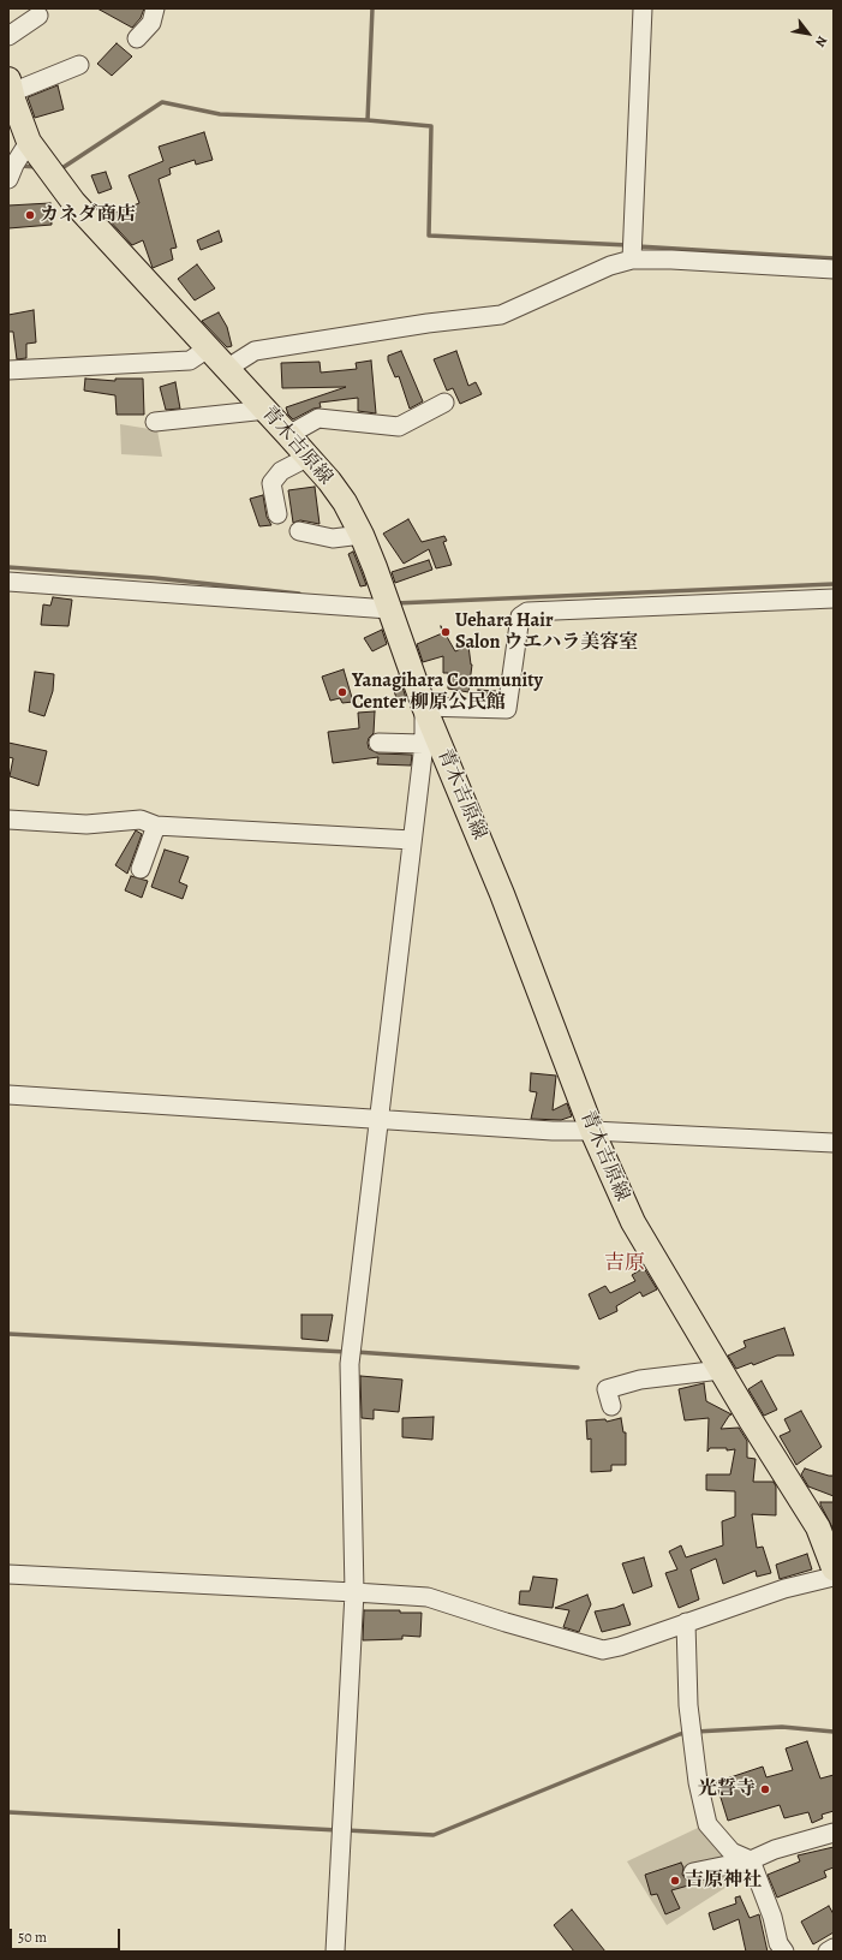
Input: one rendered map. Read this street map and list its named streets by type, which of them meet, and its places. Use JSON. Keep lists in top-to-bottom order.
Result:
{
  "streets": {
    "main road": ["青木吉原線"]
  },
  "districts": ["吉原"],
  "places": [
    "カネダ商店",
    "Uehara Hair Salon ウエハラ美容室",
    "Yanagihara Community Center 柳原公民館",
    "光誓寺",
    "吉原神社"
  ],
  "scale_bar": "50 m",
  "north": "bottom right"
}
